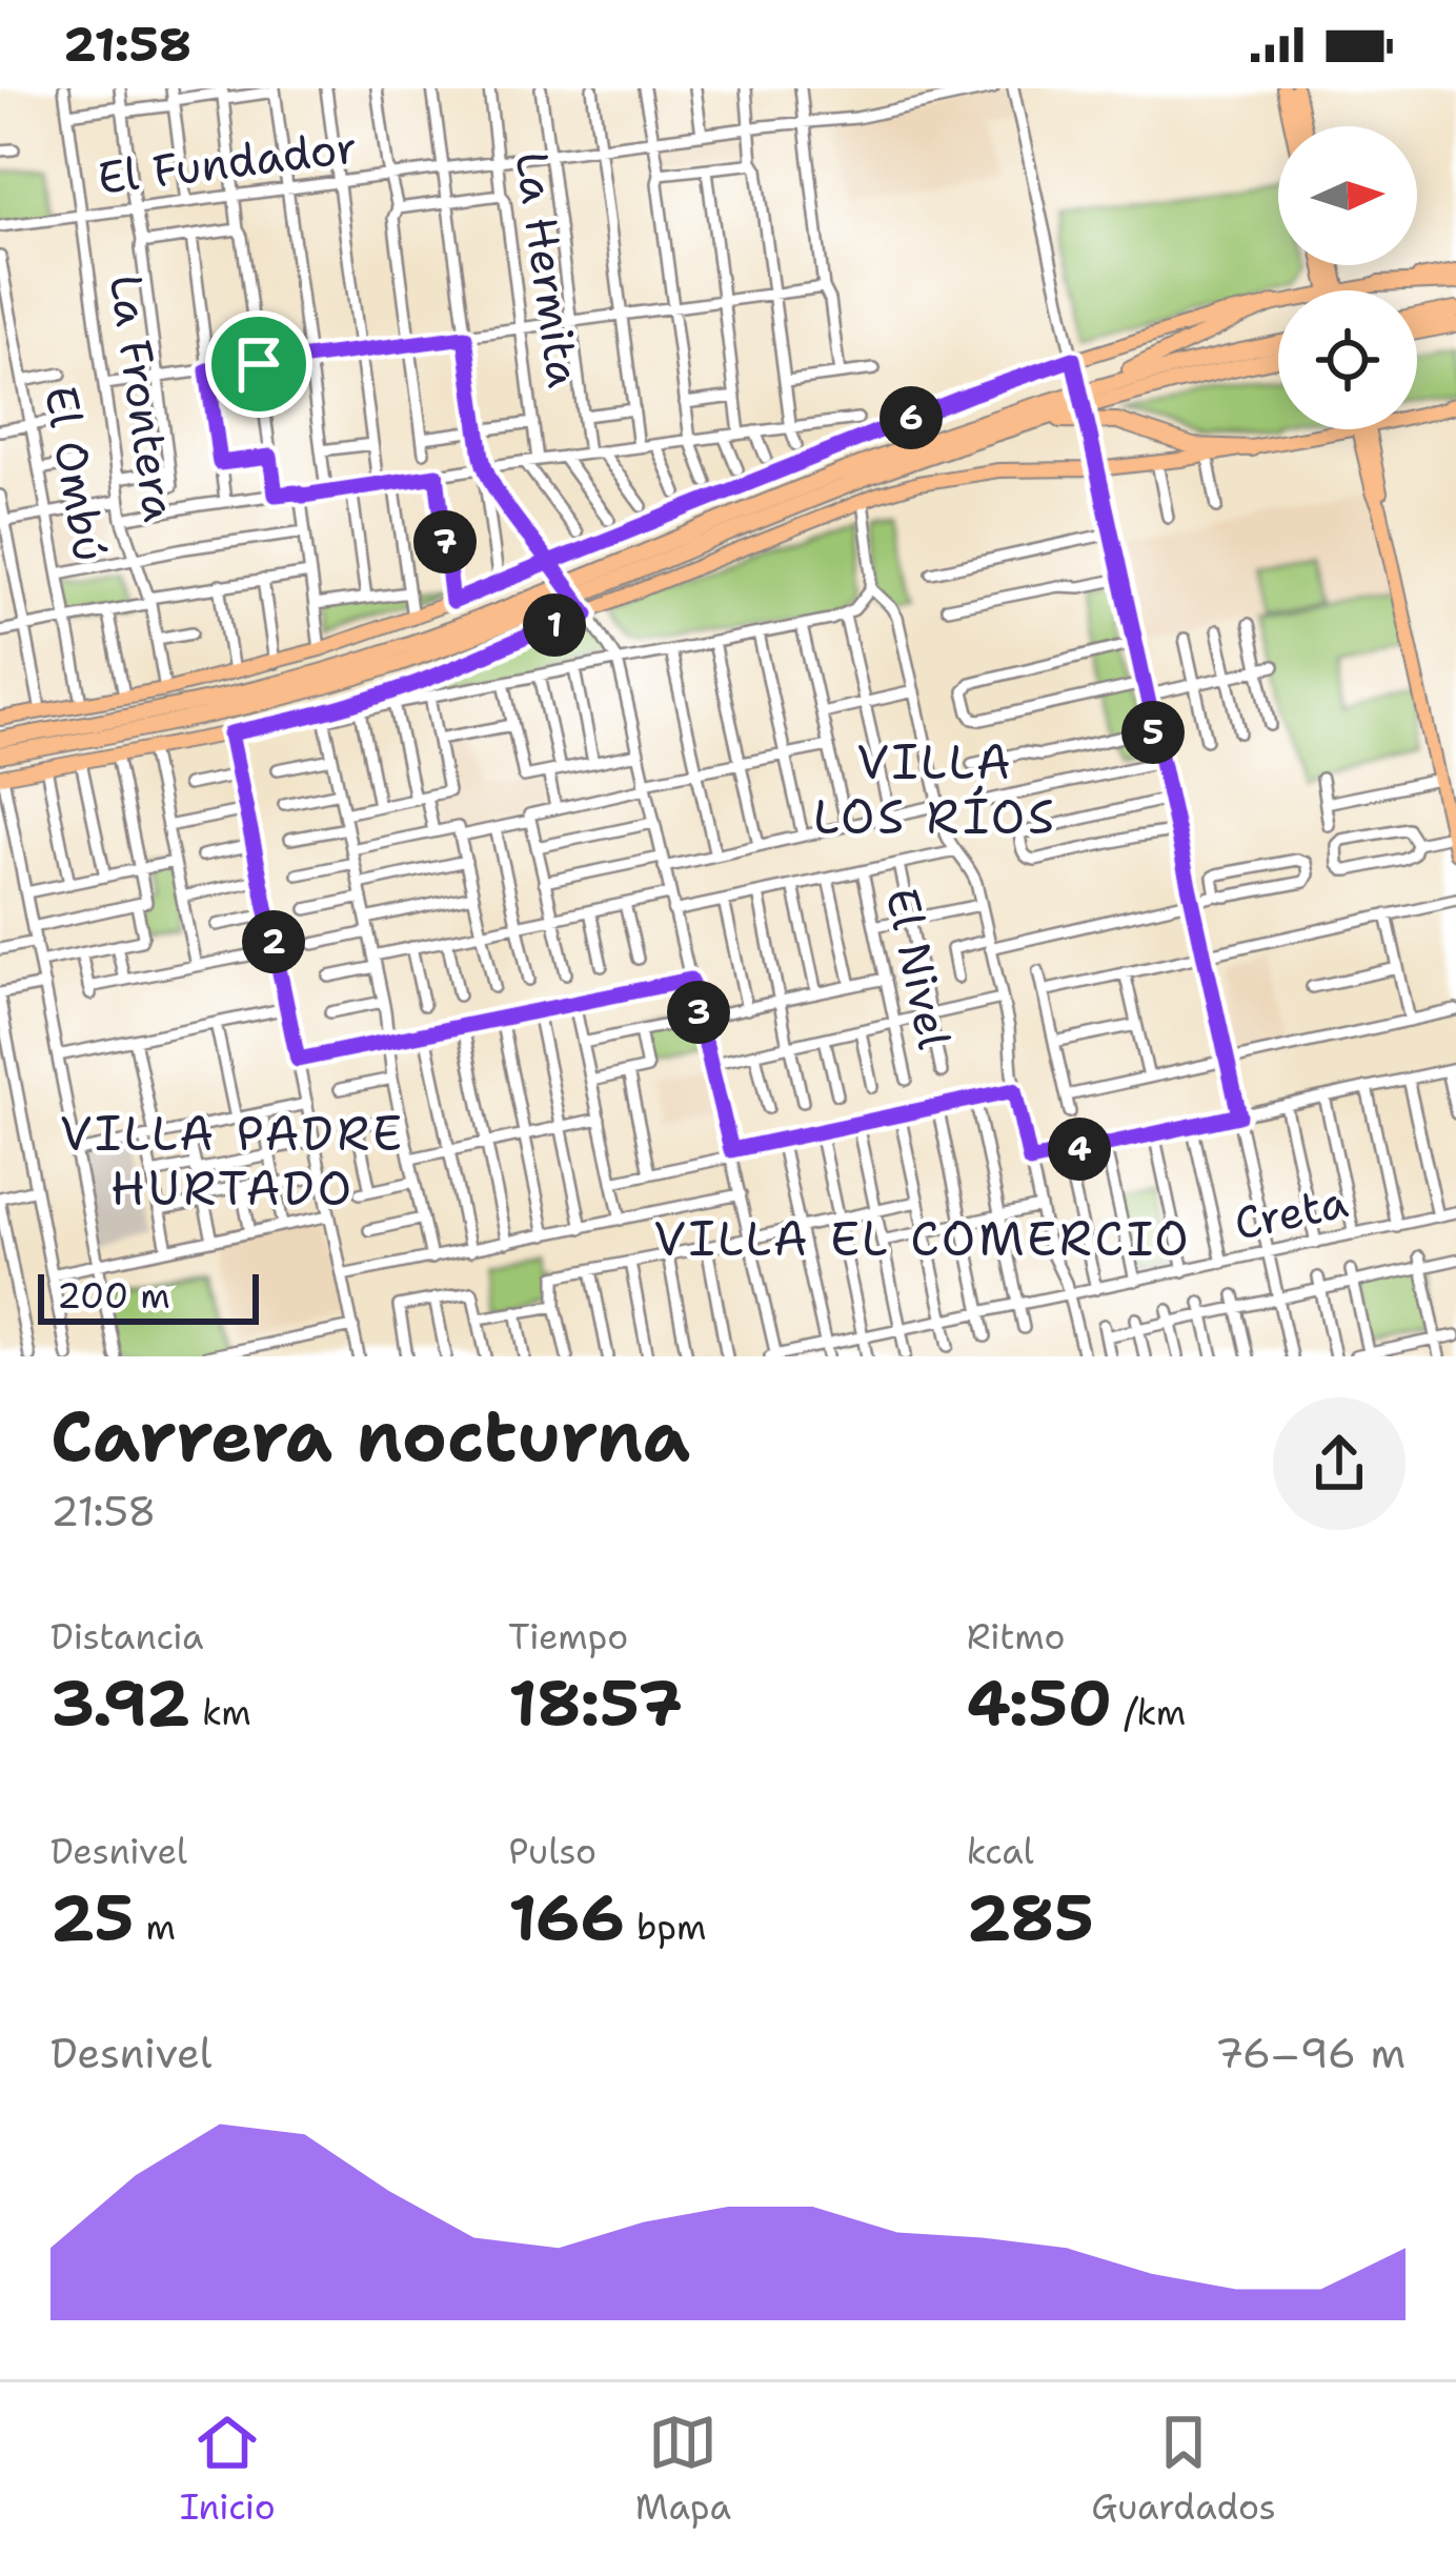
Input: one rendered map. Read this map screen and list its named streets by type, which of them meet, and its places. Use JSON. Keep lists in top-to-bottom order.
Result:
{
  "streets": {
    "street": [
      "El Fundador",
      "La Hermita",
      "La Frontera",
      "El Ombú",
      "El Nivel",
      "Creta"
    ]
  },
  "crossings": [
    ["El Fundador", "La Hermita"],
    ["El Fundador", "La Frontera"]
  ],
  "districts": ["VILLA LOS RÍOS", "VILLA PADRE HURTADO", "VILLA EL COMERCIO"],
  "scale_bar": "200 m",
  "north": "right",
  "page": {
    "status": "21:58",
    "pins": [
      "6",
      "7",
      "1",
      "5",
      "2",
      "3",
      "4"
    ],
    "scale": "200 m",
    "heading": ["Carrera nocturna", "21:58"],
    "stats": [
      ["Distancia", "3.92 km"],
      ["Tiempo", "18:57"],
      ["Ritmo", "4:50 /km"],
      ["Desnivel", "25 m"],
      ["Pulso", "166 bpm"],
      ["kcal", "285"]
    ],
    "chart": ["Desnivel", "76–96 m"],
    "tabs": ["Inicio", "Mapa", "Guardados"]
  }
}
